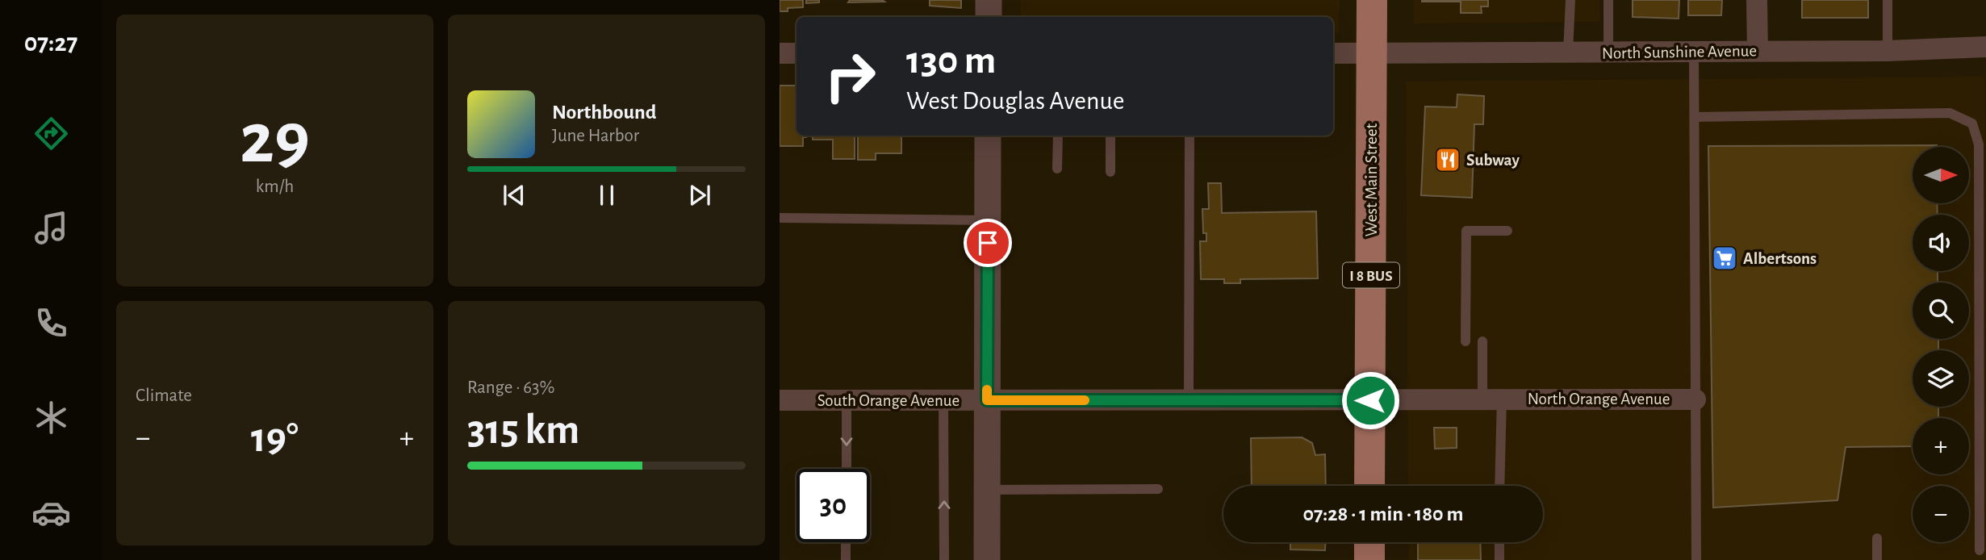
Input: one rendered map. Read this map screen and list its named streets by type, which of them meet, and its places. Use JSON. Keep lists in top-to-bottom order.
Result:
{
  "streets": {
    "main road": ["West Main Street", "I 8 BUS"],
    "street": ["North Sunshine Avenue", "North Orange Avenue", "South Orange Avenue"]
  },
  "crossings": [
    ["North Sunshine Avenue", "West Main Street"],
    ["West Main Street", "North Orange Avenue"],
    ["West Main Street", "South Orange Avenue"],
    ["North Orange Avenue", "South Orange Avenue"]
  ],
  "places": {
    "restaurant": ["Subway"],
    "supermarket": ["Albertsons"]
  },
  "north": "right",
  "page": {
    "tabs": "07:27",
    "tile": [
      ["29", "km/h"],
      "Climate",
      ["Range · 63%", "315 km"]
    ],
    "turn": ["130 m", "West Douglas Avenue"],
    "song": ["Northbound", "June Harbor"],
    "map_buttons": ["+", "−"],
    "heat": ["−", "19°", "+"],
    "limit": "30",
    "trip": "07:28 · 1 min · 180 m"
  }
}
